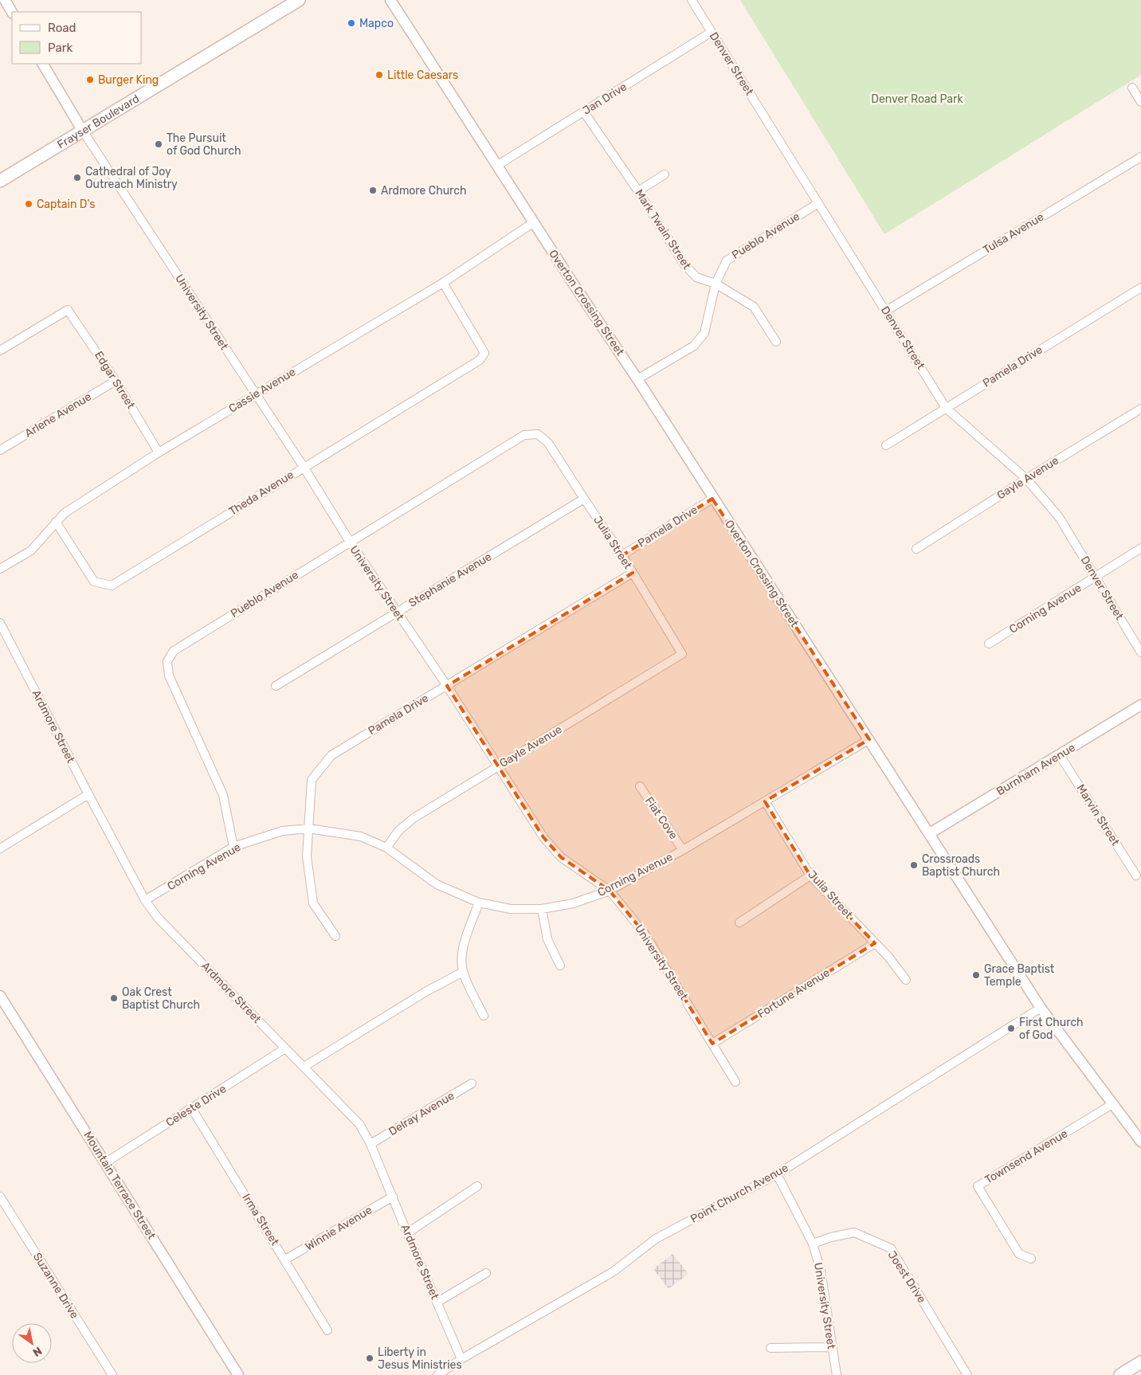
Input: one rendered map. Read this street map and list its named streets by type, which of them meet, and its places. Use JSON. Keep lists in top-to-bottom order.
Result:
{
  "streets": {
    "main road": ["Frayser Boulevard"],
    "street": [
      "Denver Street",
      "Jan Drive",
      "Mark Twain Street",
      "Tulsa Avenue",
      "Pueblo Avenue",
      "Overton Crossing Street",
      "University Street",
      "Pamela Drive",
      "Edgar Street",
      "Cassie Avenue",
      "Arlene Avenue",
      "Gayle Avenue",
      "Theda Avenue",
      "Julia Street",
      "Stephanie Avenue",
      "Corning Avenue",
      "Ardmore Street",
      "Burnham Avenue",
      "Marvin Street",
      "Fiat Cove",
      "Fortune Avenue",
      "Celeste Drive",
      "Delray Avenue",
      "Townsend Avenue",
      "Mountain Terrace Street",
      "Point Church Avenue",
      "Irma Street",
      "Winnie Avenue",
      "Joest Drive",
      "Suzanne Drive"
    ]
  },
  "crossings": [
    ["Denver Street", "Jan Drive"],
    ["Denver Street", "Tulsa Avenue"],
    ["Denver Street", "Pueblo Avenue"],
    ["Denver Street", "Pamela Drive"],
    ["Denver Street", "Gayle Avenue"],
    ["Denver Street", "Corning Avenue"],
    ["Jan Drive", "Mark Twain Street"],
    ["Jan Drive", "Overton Crossing Street"],
    ["Frayser Boulevard", "University Street"],
    ["Mark Twain Street", "Pueblo Avenue"],
    ["Pueblo Avenue", "Overton Crossing Street"],
    ["Pueblo Avenue", "University Street"],
    ["Pueblo Avenue", "Julia Street"],
    ["Pueblo Avenue", "Corning Avenue"],
    ["Overton Crossing Street", "Pamela Drive"],
    ["Overton Crossing Street", "Cassie Avenue"],
    ["Overton Crossing Street", "Corning Avenue"],
    ["Overton Crossing Street", "Burnham Avenue"],
    ["Overton Crossing Street", "Townsend Avenue"],
    ["Overton Crossing Street", "Point Church Avenue"],
    ["University Street", "Pamela Drive"],
    ["University Street", "Cassie Avenue"],
    ["University Street", "Gayle Avenue"],
    ["University Street", "Theda Avenue"],
    ["University Street", "Stephanie Avenue"],
    ["University Street", "Corning Avenue"],
    ["University Street", "Fortune Avenue"],
    ["University Street", "Point Church Avenue"],
    ["University Street", "Joest Drive"],
    ["Pamela Drive", "Julia Street"],
    ["Pamela Drive", "Corning Avenue"],
    ["Edgar Street", "Cassie Avenue"],
    ["Edgar Street", "Arlene Avenue"],
    ["Cassie Avenue", "Theda Avenue"],
    ["Gayle Avenue", "Julia Street"],
    ["Gayle Avenue", "Corning Avenue"],
    ["Julia Street", "Stephanie Avenue"],
    ["Julia Street", "Corning Avenue"],
    ["Julia Street", "Fortune Avenue"],
    ["Corning Avenue", "Ardmore Street"],
    ["Corning Avenue", "Fiat Cove"],
    ["Ardmore Street", "Celeste Drive"],
    ["Ardmore Street", "Delray Avenue"],
    ["Ardmore Street", "Point Church Avenue"],
    ["Ardmore Street", "Winnie Avenue"],
    ["Burnham Avenue", "Marvin Street"],
    ["Celeste Drive", "Mountain Terrace Street"],
    ["Celeste Drive", "Irma Street"],
    ["Irma Street", "Winnie Avenue"]
  ],
  "parks": ["Denver Road Park"],
  "places": [
    "Mapco",
    "Little Caesars",
    "Burger King",
    "The Pursuit of God Church",
    "Cathedral of Joy Outreach Ministry",
    "Ardmore Church",
    "Captain D's",
    "Crossroads Baptist Church",
    "Grace Baptist Temple",
    "Oak Crest Baptist Church",
    "First Church of God",
    "Liberty in Jesus Ministries"
  ],
  "legend": ["Road", "Park"],
  "north": "bottom right"
}
